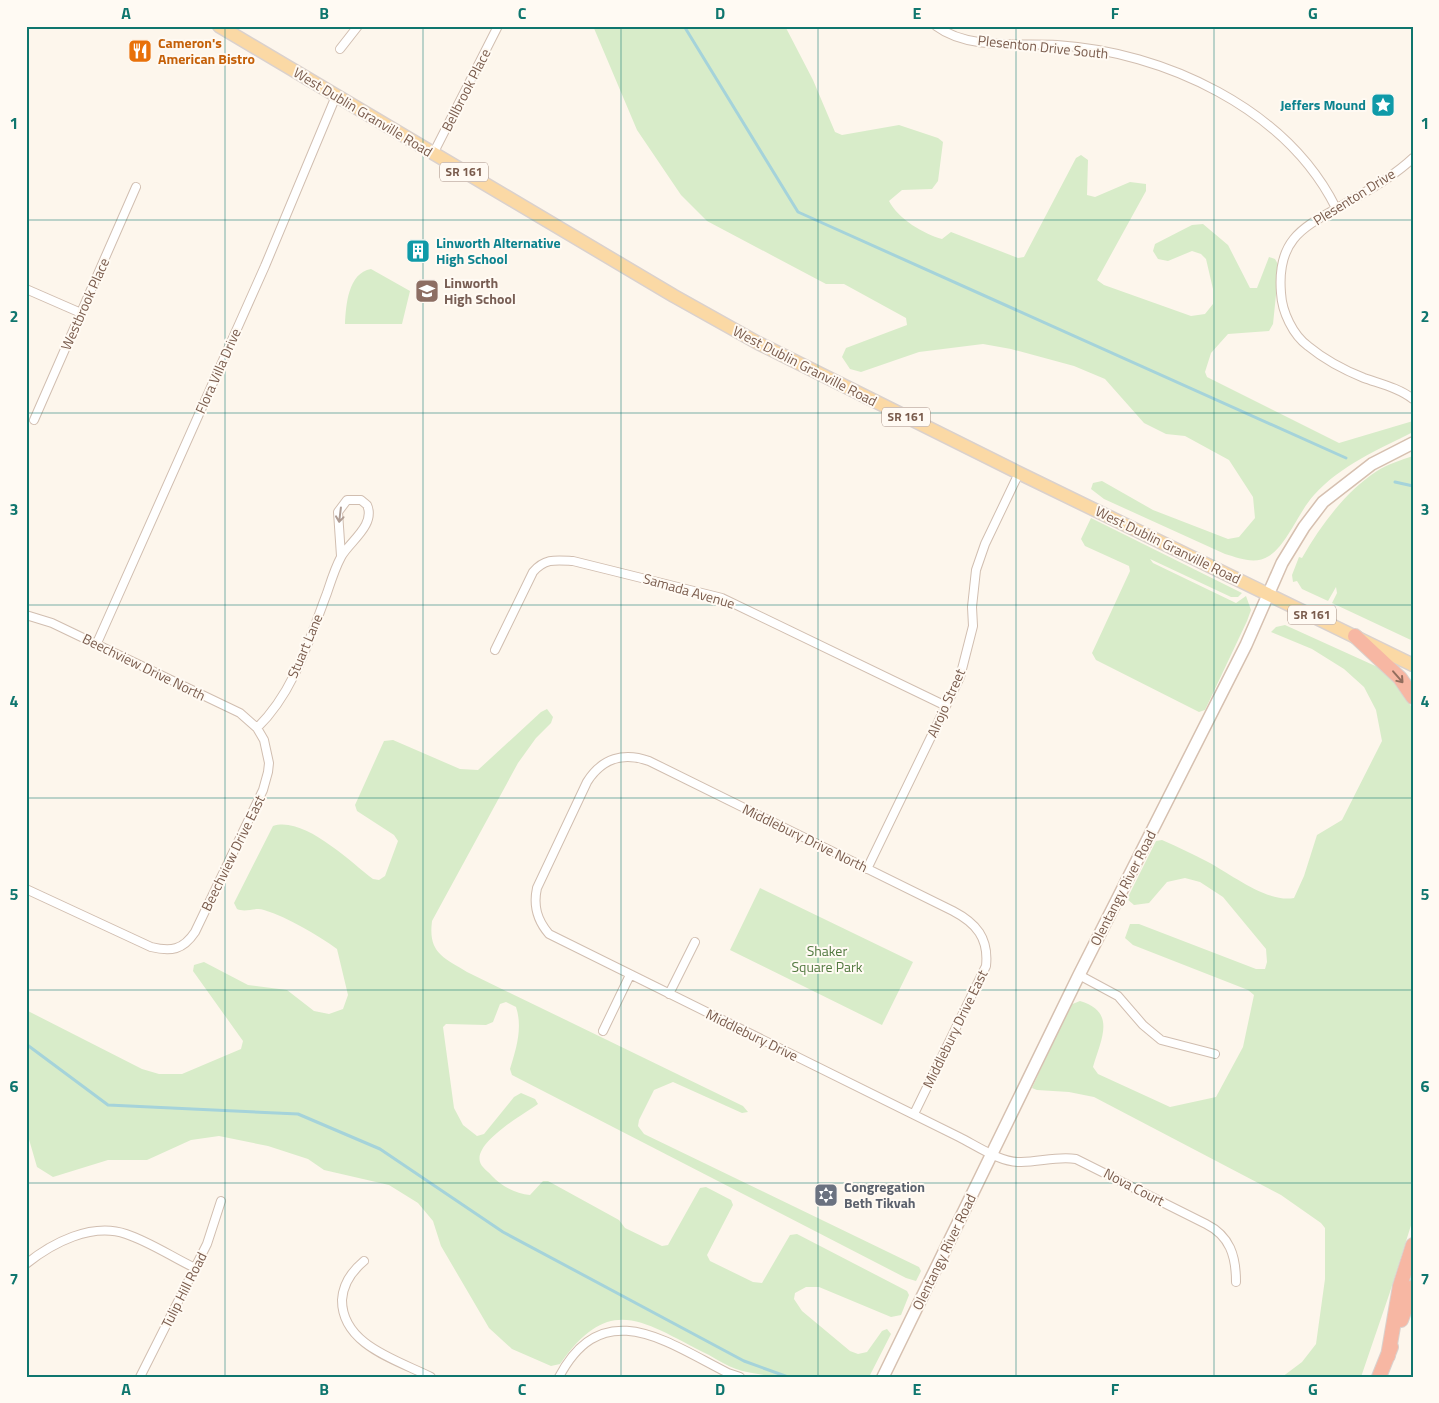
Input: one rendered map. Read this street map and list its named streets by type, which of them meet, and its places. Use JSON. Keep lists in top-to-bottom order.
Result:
{
  "streets": {
    "main road": ["West Dublin Granville Road", "SR 161", "Olentangy River Road"],
    "street": [
      "Plesenton Drive South",
      "Bellbrook Place",
      "Plesenton Drive",
      "Westbrook Place",
      "Flora Villa Drive",
      "Samada Avenue",
      "Stuart Lane",
      "Beechview Drive North",
      "Alrojo Street",
      "Middlebury Drive North",
      "Beechview Drive East",
      "Middlebury Drive East",
      "Middlebury Drive",
      "Nova Court",
      "Tulip Hill Road"
    ]
  },
  "crossings": [
    ["Plesenton Drive South", "Plesenton Drive"],
    ["Bellbrook Place", "West Dublin Granville Road"],
    ["West Dublin Granville Road", "Flora Villa Drive"],
    ["West Dublin Granville Road", "Alrojo Street"],
    ["West Dublin Granville Road", "Olentangy River Road"],
    ["Flora Villa Drive", "Beechview Drive North"],
    ["Samada Avenue", "Alrojo Street"],
    ["Stuart Lane", "Beechview Drive North"],
    ["Stuart Lane", "Beechview Drive East"],
    ["Beechview Drive North", "Beechview Drive East"],
    ["Alrojo Street", "Middlebury Drive North"],
    ["Middlebury Drive North", "Middlebury Drive East"],
    ["Middlebury Drive North", "Middlebury Drive"],
    ["Olentangy River Road", "Middlebury Drive"],
    ["Olentangy River Road", "Nova Court"],
    ["Middlebury Drive East", "Middlebury Drive"],
    ["Middlebury Drive", "Nova Court"]
  ],
  "parks": ["Shaker Square Park"],
  "places": {
    "restaurant": ["Cameron's American Bistro"],
    "place": ["Jeffers Mound"],
    "building": ["Linworth Alternative High School"],
    "school or university": ["Linworth High School"],
    "synagogue": ["Congregation Beth Tikvah"]
  },
  "grid": {
    "columns": [
      "A",
      "B",
      "C",
      "D",
      "E",
      "F",
      "G"
    ],
    "rows": [
      "1",
      "2",
      "3",
      "4",
      "5",
      "6",
      "7"
    ]
  }
}
